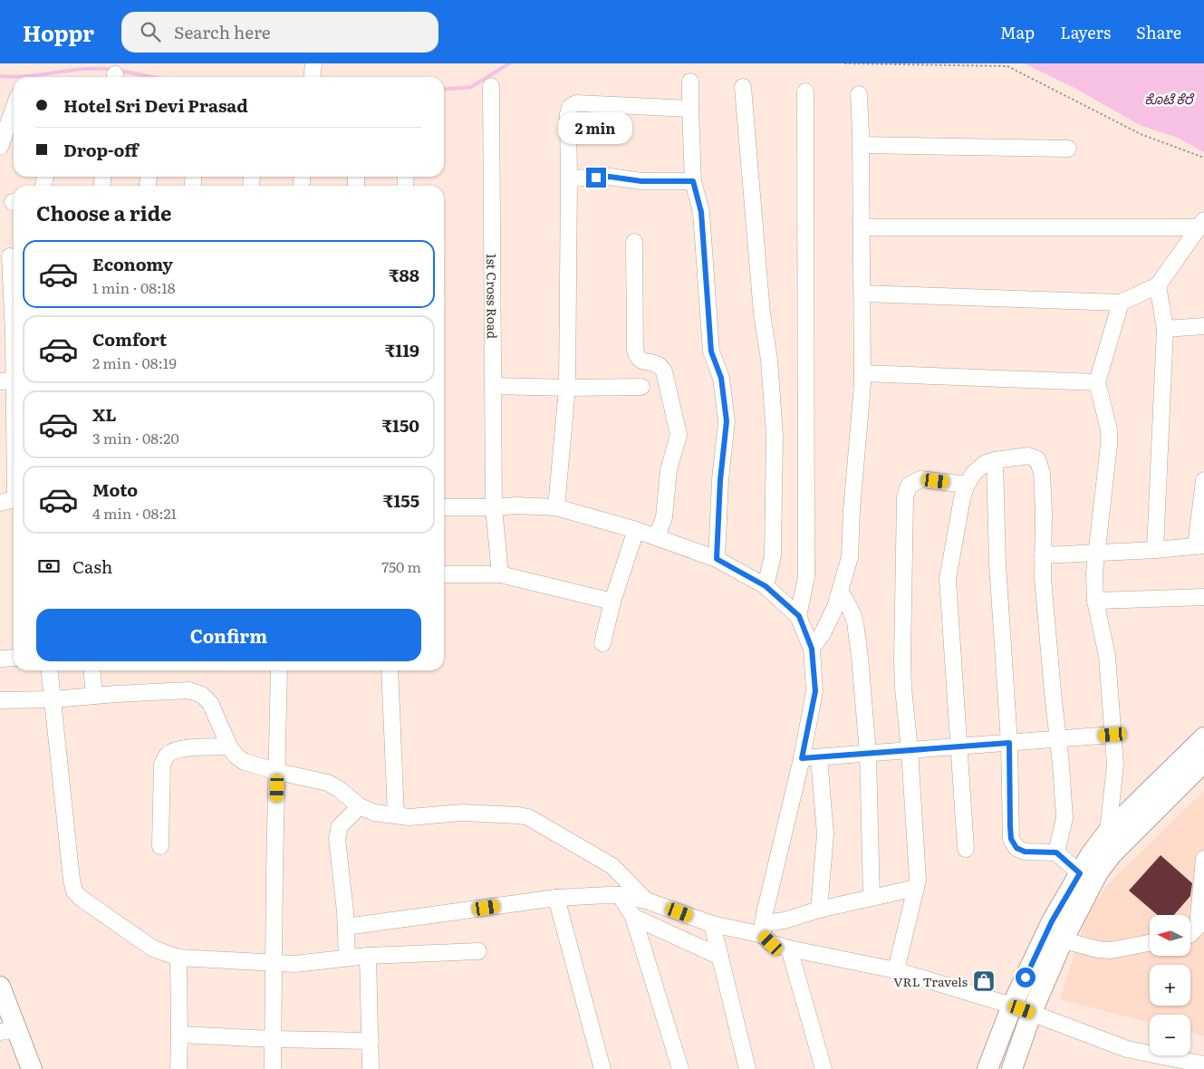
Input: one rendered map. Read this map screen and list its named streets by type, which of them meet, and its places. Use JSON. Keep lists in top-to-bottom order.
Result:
{
  "streets": {
    "street": ["1st Cross Road"]
  },
  "water": ["ಕೊಟೆ ಕೆರೆ"],
  "places": {
    "shop": ["VRL Travels"]
  },
  "north": "left",
  "page": {
    "header": "Hoppr",
    "search": "Search here",
    "nav": ["Map", "Layers", "Share"],
    "banner": ["Hotel Sri Devi Prasad", "Drop-off"],
    "bubble": "2 min",
    "heading": "Choose a ride",
    "list": [
      {
        "name": "Economy",
        "note": "1 min · 08:18",
        "value": "₹88"
      },
      {
        "name": "Comfort",
        "note": "2 min · 08:19",
        "value": "₹119"
      },
      {
        "name": "XL",
        "note": "3 min · 08:20",
        "value": "₹150"
      },
      {
        "name": "Moto",
        "note": "4 min · 08:21",
        "value": "₹155"
      }
    ],
    "pay": ["Cash", "750 m"],
    "buttons": "Confirm",
    "map_buttons": ["+", "−"]
  }
}
